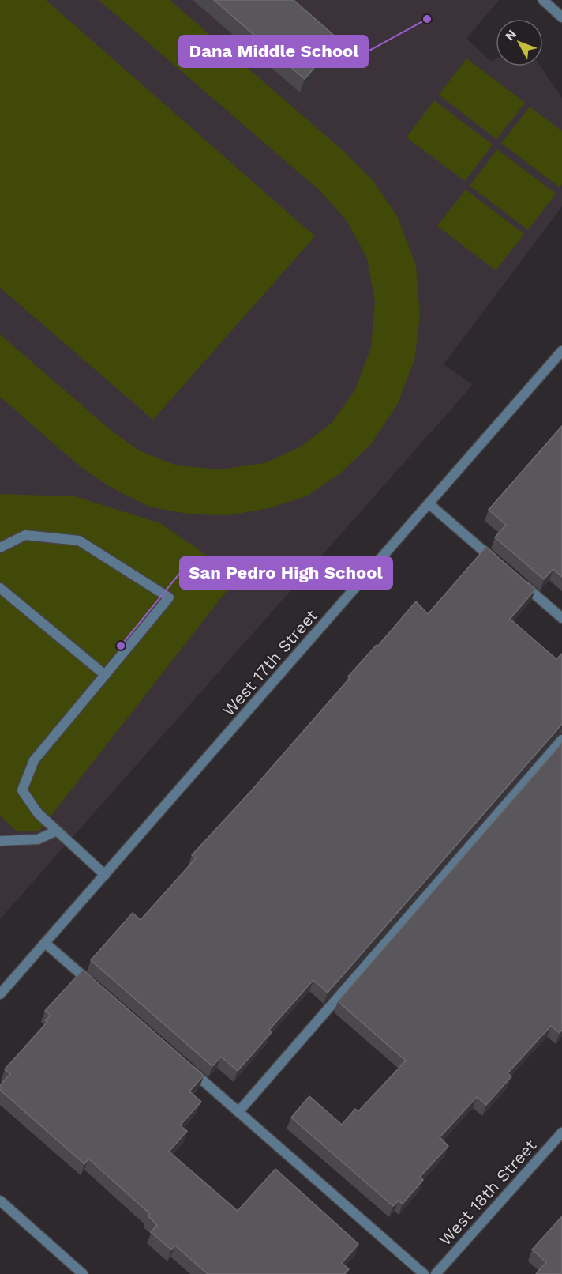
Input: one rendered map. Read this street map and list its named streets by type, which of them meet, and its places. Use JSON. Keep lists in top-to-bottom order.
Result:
{
  "streets": {
    "street": ["West 17th Street", "West 18th Street"]
  },
  "places": ["Dana Middle School", "San Pedro High School"],
  "north": "top left"
}
